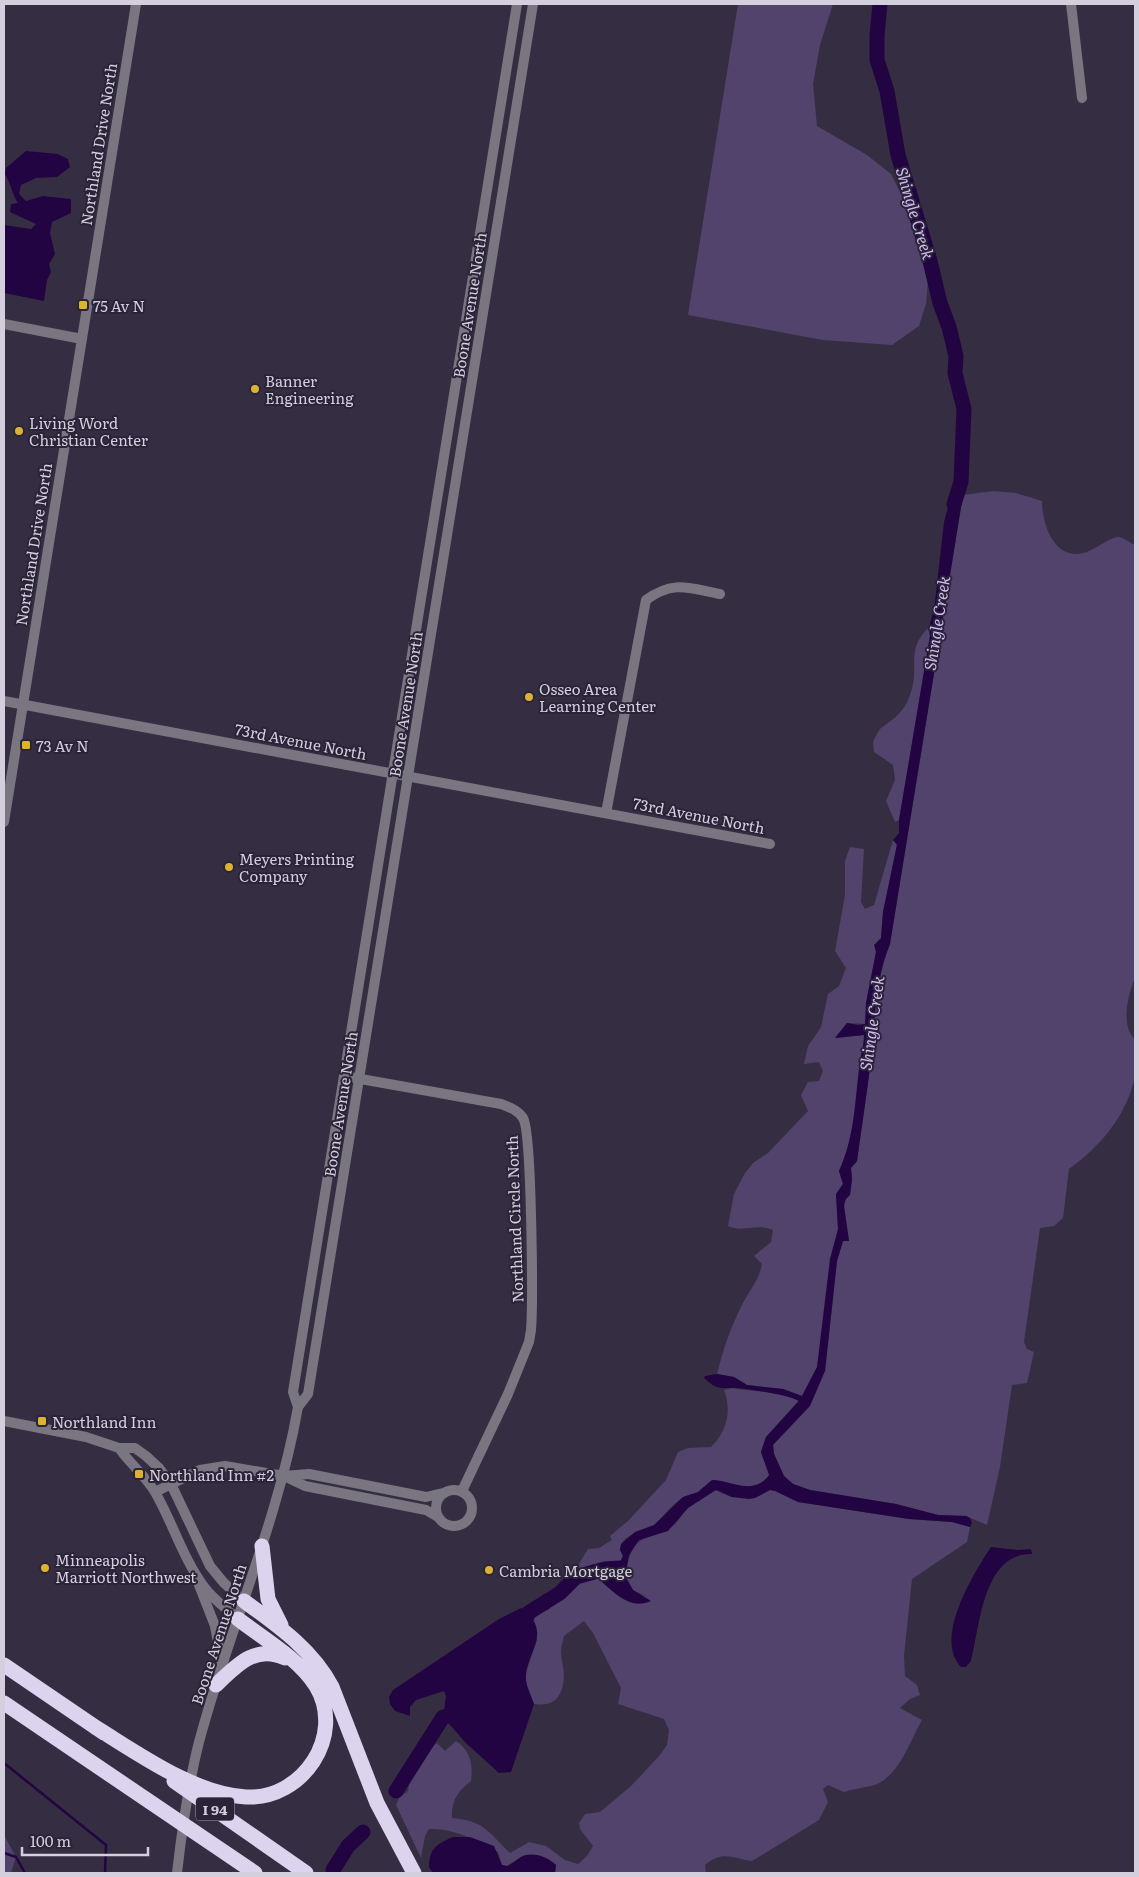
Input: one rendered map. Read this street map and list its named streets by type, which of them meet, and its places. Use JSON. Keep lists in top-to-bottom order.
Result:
{
  "streets": {
    "highway": ["I 94"],
    "street": [
      "Northland Drive North",
      "Boone Avenue North",
      "73rd Avenue North",
      "Northland Circle North"
    ]
  },
  "crossings": [
    ["Northland Drive North", "73rd Avenue North"],
    ["Boone Avenue North", "73rd Avenue North"],
    ["Boone Avenue North", "Northland Circle North"]
  ],
  "water": ["Shingle Creek"],
  "places": {
    "transit": [
      "75 Av N",
      "73 Av N",
      "Northland Inn",
      "Northland Inn #2"
    ],
    "other": [
      "Banner Engineering",
      "Living Word Christian Center",
      "Osseo Area Learning Center",
      "Meyers Printing Company",
      "Minneapolis Marriott Northwest",
      "Cambria Mortgage"
    ]
  },
  "scale_bar": "100 m"
}
